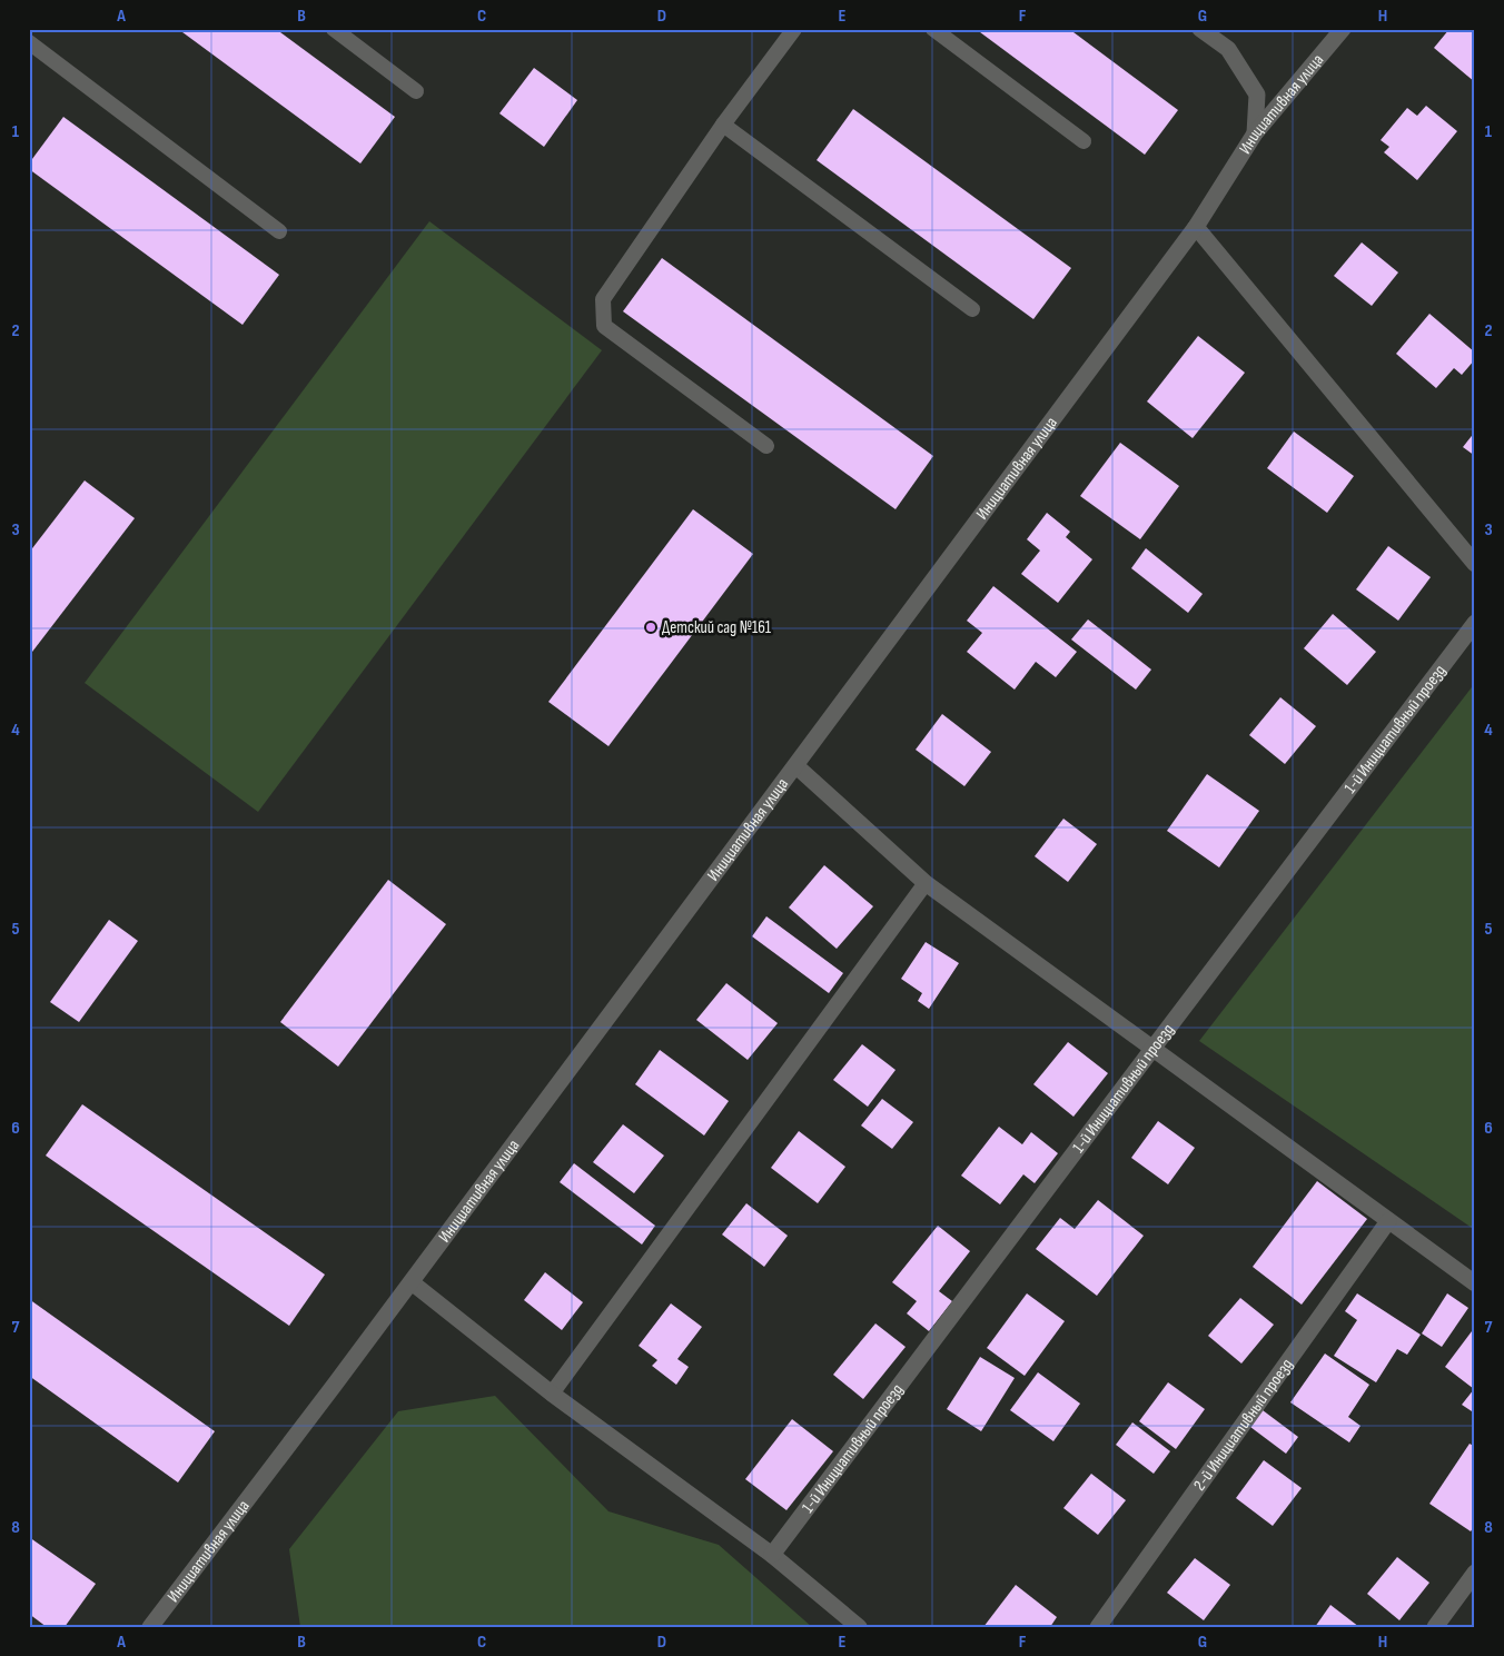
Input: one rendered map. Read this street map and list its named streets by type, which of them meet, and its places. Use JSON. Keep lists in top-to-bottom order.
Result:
{
  "streets": {
    "street": ["Инициативная улица", "1-й Инициативный проезд", "2-й Инициативный проезд"]
  },
  "places": ["Детский сад №161"],
  "grid": {
    "columns": [
      "A",
      "B",
      "C",
      "D",
      "E",
      "F",
      "G",
      "H"
    ],
    "rows": [
      "1",
      "2",
      "3",
      "4",
      "5",
      "6",
      "7",
      "8"
    ]
  }
}
